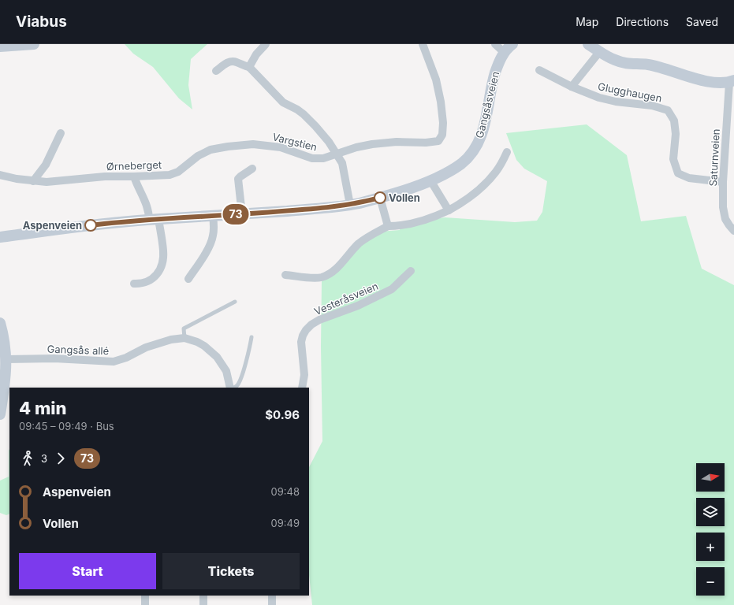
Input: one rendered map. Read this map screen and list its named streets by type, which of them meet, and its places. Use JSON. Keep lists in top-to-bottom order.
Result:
{
  "streets": {
    "street": [
      "Glugghaugen",
      "Gangsåsveien",
      "Vargstien",
      "Saturnveien",
      "Ørneberget",
      "Vesteråsveien",
      "Gangsås allé"
    ]
  },
  "crossings": [
    ["Glugghaugen", "Saturnveien"],
    ["Vargstien", "Ørneberget"]
  ],
  "places": ["Vollen", "Aspenveien"],
  "lines": ["bus line 73"],
  "north": "right",
  "page": {
    "header": "Viabus",
    "nav": ["Map", "Directions", "Saved"],
    "on_map": "73",
    "heading": ["4 min", "09:45 – 09:49 · Bus", "$0.96"],
    "legs": ["3", "73"],
    "map_buttons": ["+", "−"],
    "list": [
      {
        "name": "Aspenveien",
        "value": "09:48"
      },
      {
        "name": "Vollen",
        "value": "09:49"
      }
    ],
    "buttons": ["Start", "Tickets"]
  }
}
